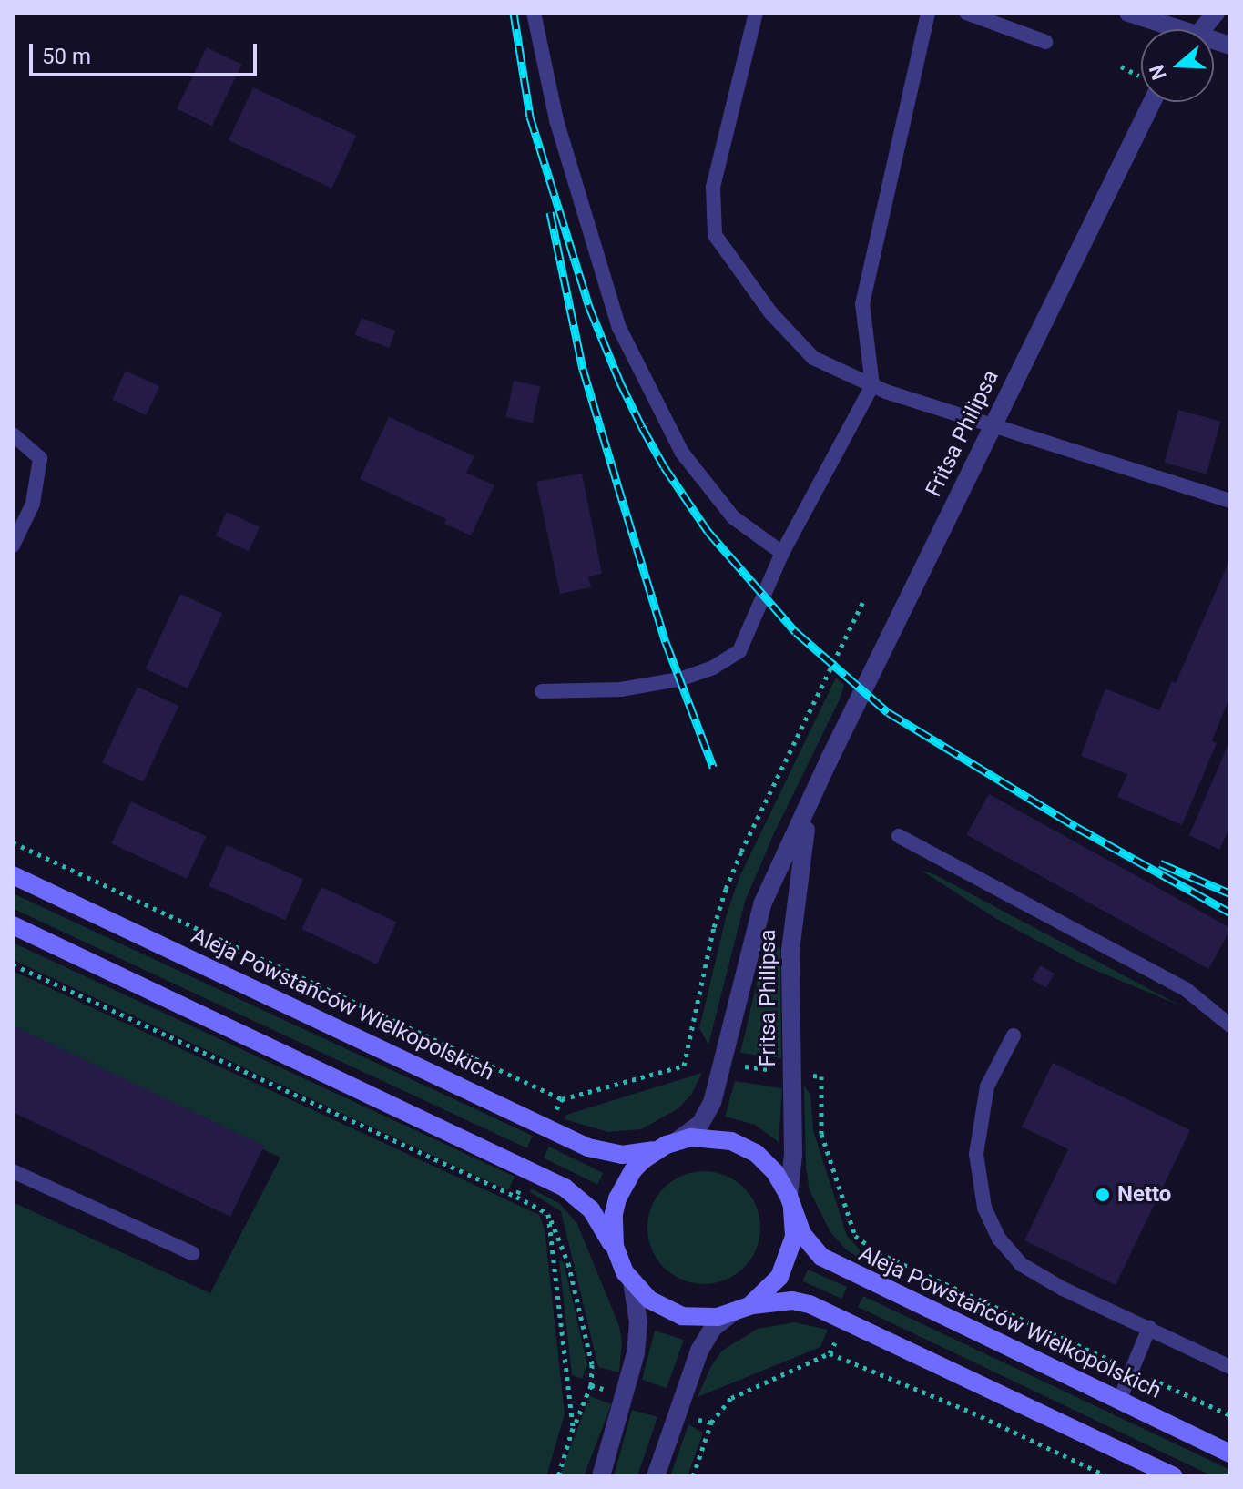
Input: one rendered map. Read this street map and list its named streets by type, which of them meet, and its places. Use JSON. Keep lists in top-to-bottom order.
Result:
{
  "streets": {
    "main road": ["Aleja Powstańców Wielkopolskich"],
    "street": ["Fritsa Philipsa"]
  },
  "crossings": [
    ["Fritsa Philipsa", "Aleja Powstańców Wielkopolskich"]
  ],
  "places": ["Netto"],
  "scale_bar": "50 m",
  "north": "left"
}
